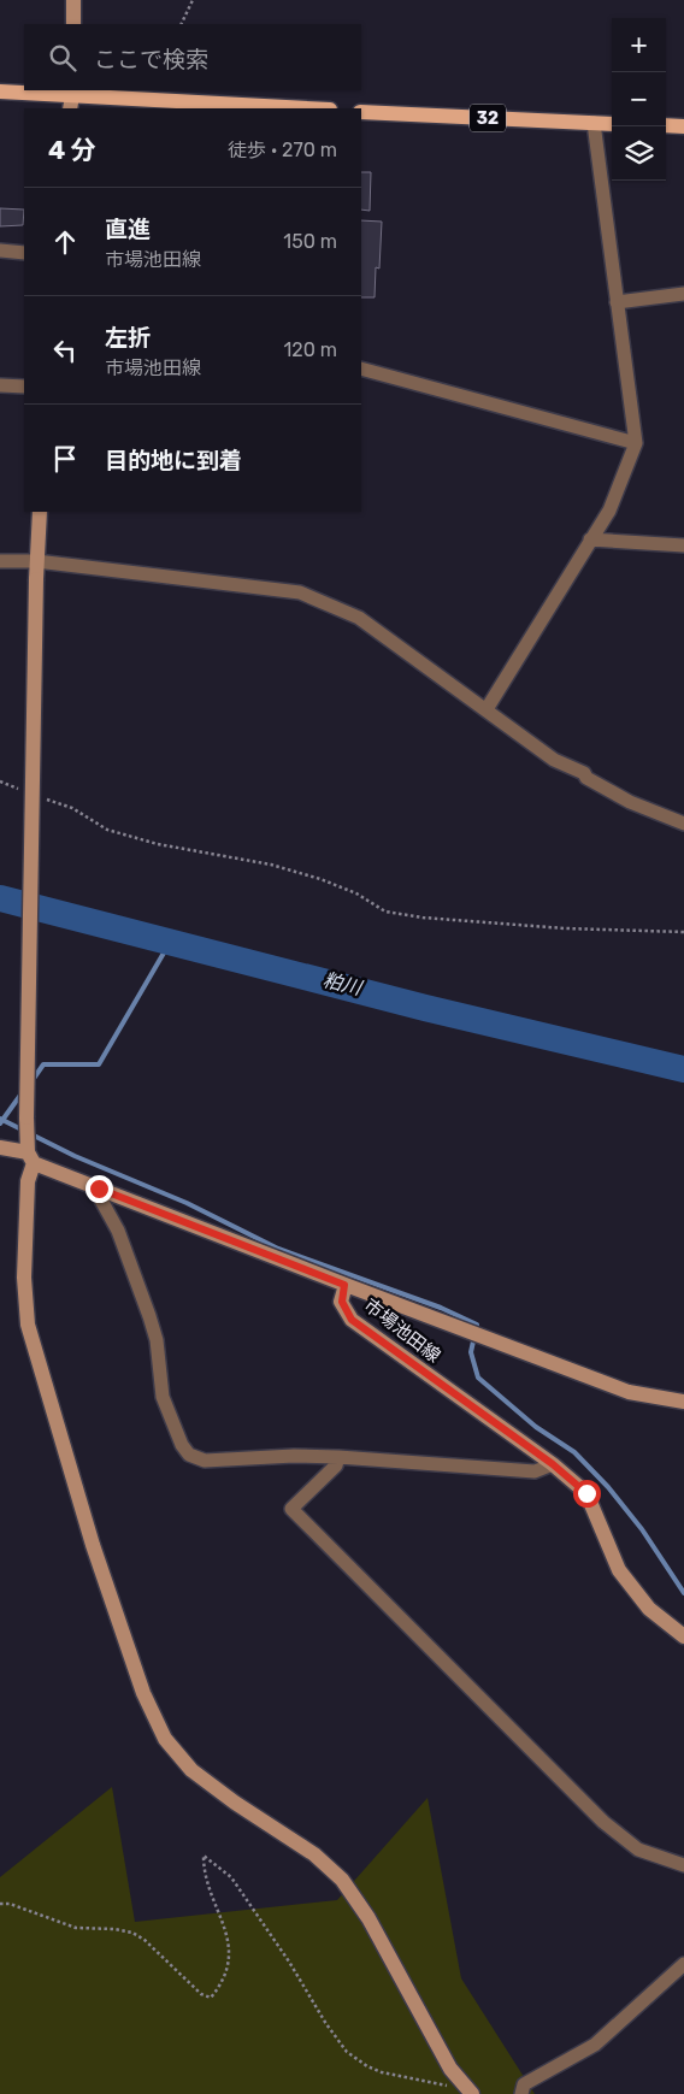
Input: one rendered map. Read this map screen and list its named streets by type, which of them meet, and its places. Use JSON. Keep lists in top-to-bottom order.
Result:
{
  "streets": {
    "main road": ["32"],
    "street": ["市場池田線"]
  },
  "water": ["粕川"],
  "page": {
    "map_buttons": ["+", "−"],
    "search": "ここで検索",
    "heading": ["4 分", "徒歩 · 270 m"],
    "list": [
      ["直進", "市場池田線", "150 m"],
      ["左折", "市場池田線", "120 m"],
      "目的地に到着"
    ]
  }
}
